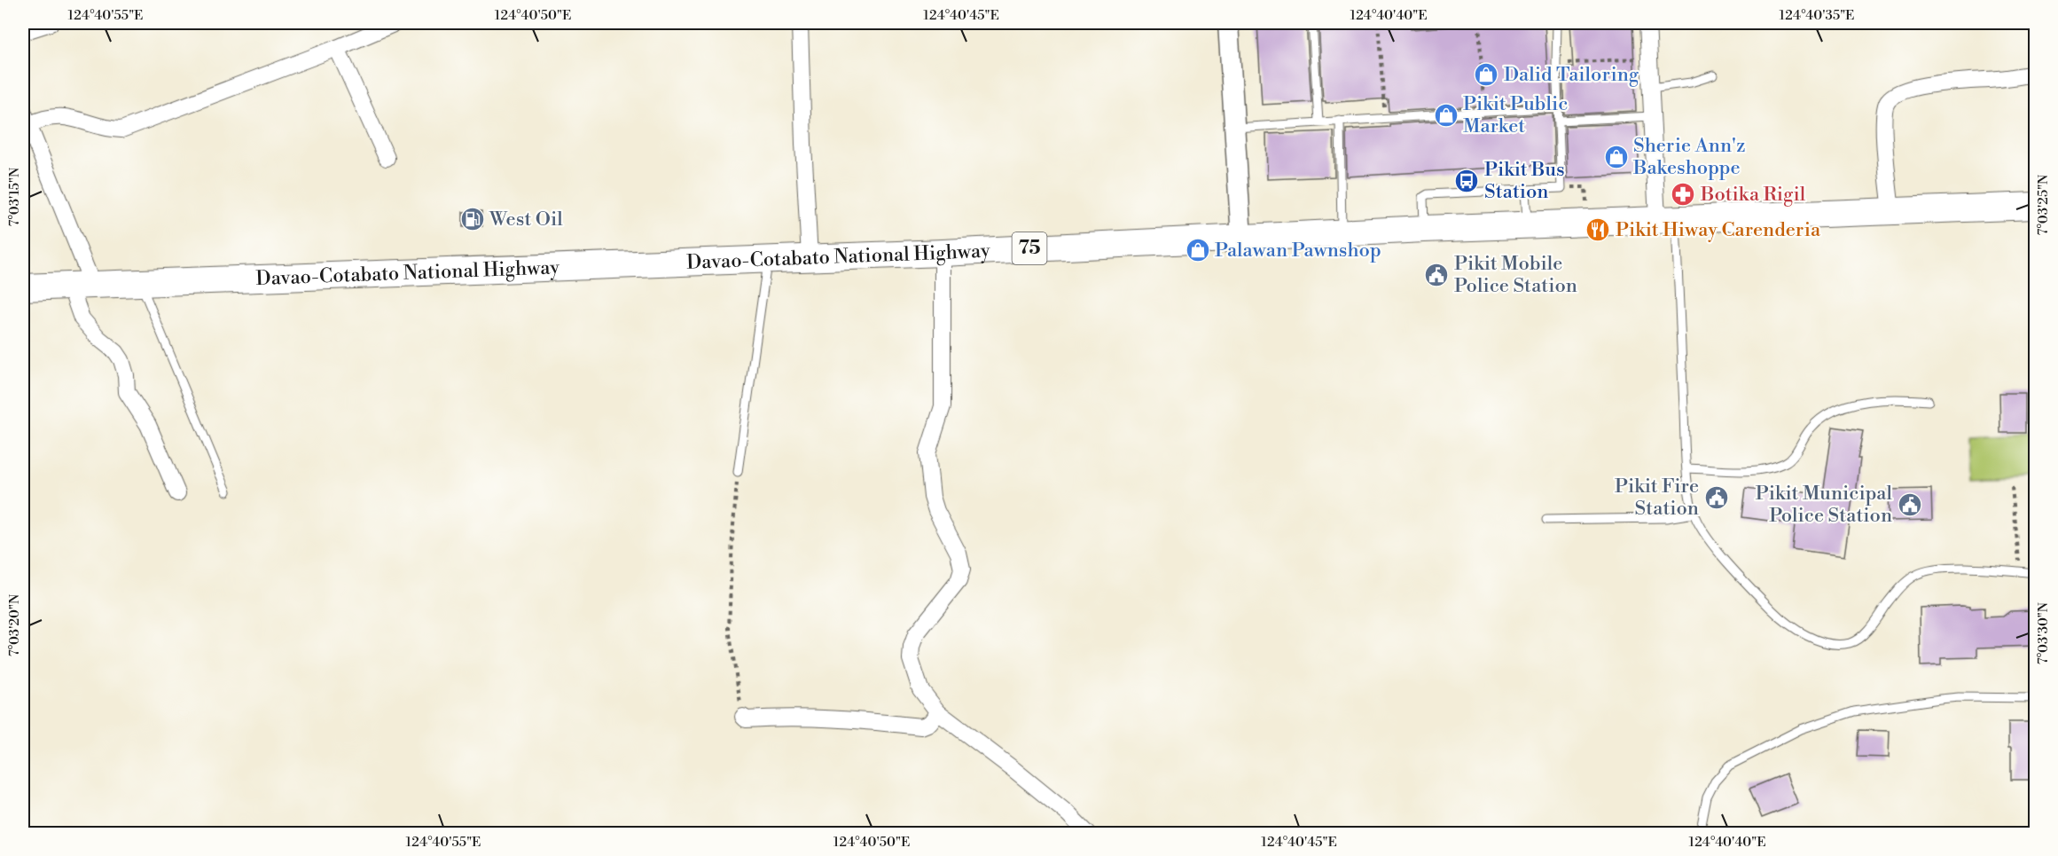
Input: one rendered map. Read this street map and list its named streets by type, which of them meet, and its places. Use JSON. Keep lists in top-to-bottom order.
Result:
{
  "streets": {
    "highway": ["75", "Davao-Cotabato National Highway"]
  },
  "places": {
    "shop": [
      "Dalid Tailoring",
      "Pikit Public Market",
      "Sherie Ann'z Bakeshoppe",
      "Palawan Pawnshop"
    ],
    "bus stop": ["Pikit Bus Station"],
    "pharmacy": ["Botika Rigil"],
    "fuel station": ["West Oil"],
    "restaurant": ["Pikit Hiway Carenderia"],
    "public building": ["Pikit Mobile Police Station", "Pikit Fire Station", "Pikit Municipal Police Station"]
  },
  "coordinates": [
    "124°40'55\"E",
    "124°40'50\"E",
    "124°40'45\"E",
    "124°40'40\"E",
    "124°40'35\"E",
    "7°03'15\"N",
    "7°03'25\"N",
    "7°03'20\"N",
    "7°03'30\"N"
  ]
}
